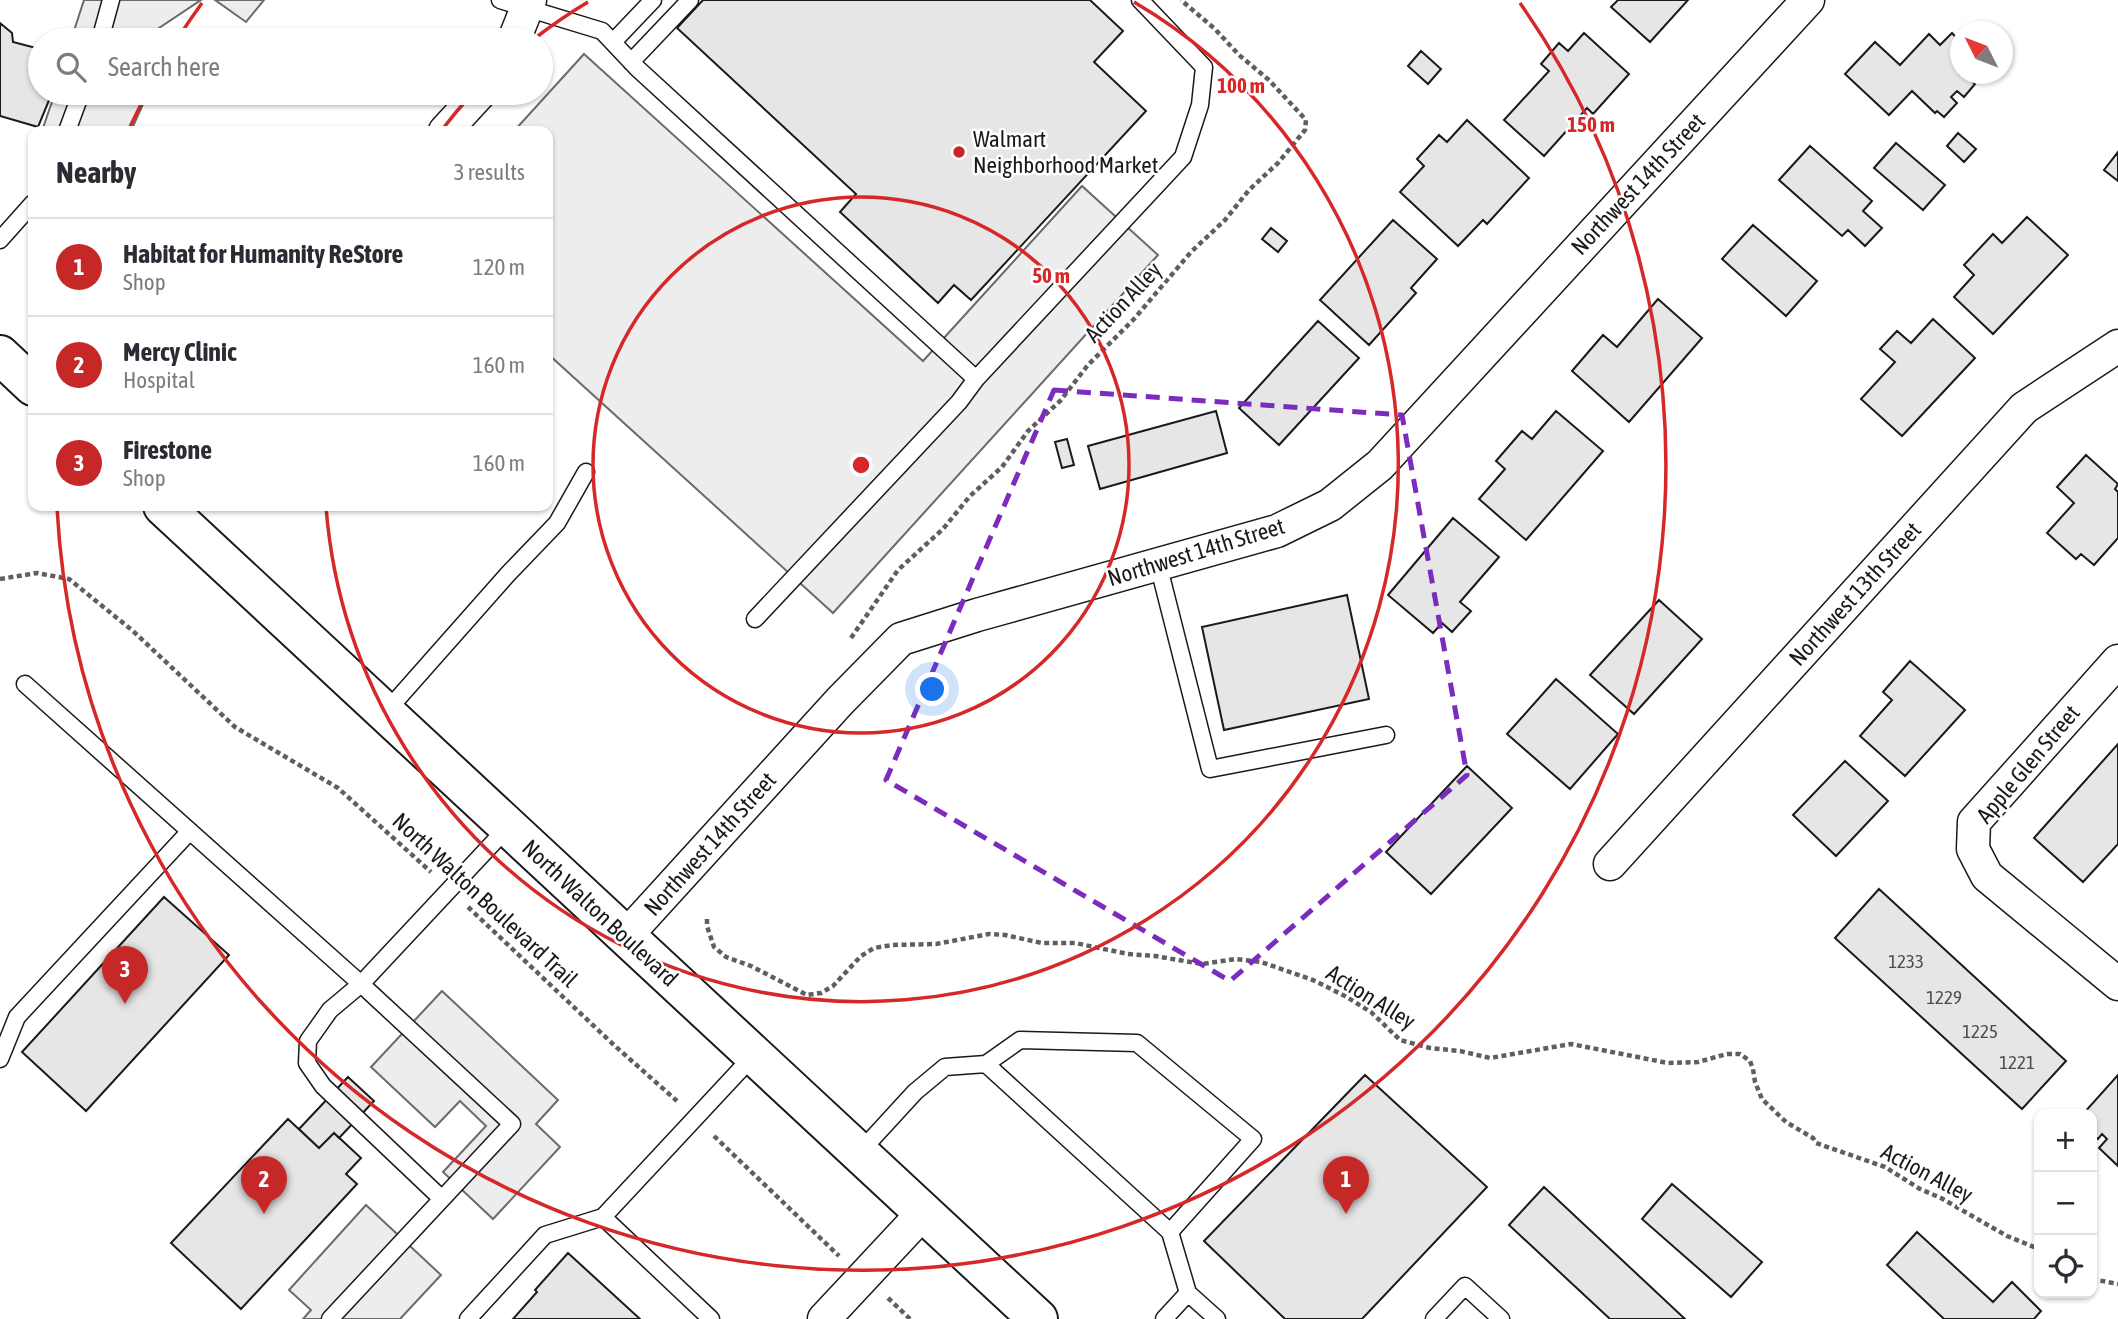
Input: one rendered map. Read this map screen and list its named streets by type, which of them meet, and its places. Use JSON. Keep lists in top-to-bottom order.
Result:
{
  "streets": {
    "main road": ["North Walton Boulevard"],
    "street": ["Northwest 14th Street", "Northwest 13th Street", "Apple Glen Street"],
    "path": ["Action Alley", "North Walton Boulevard Trail"]
  },
  "crossings": [
    ["Northwest 14th Street", "North Walton Boulevard"]
  ],
  "places": ["Walmart Neighborhood Market"],
  "house_numbers": [
    "1233",
    "1229",
    "1225",
    "1221"
  ],
  "north": "top left",
  "page": {
    "search": "Search here",
    "heading": ["Nearby", "3 results"],
    "list": [
      {
        "mark": "1",
        "name": "Habitat for Humanity ReStore",
        "note": "Shop",
        "value": "120 m"
      },
      {
        "mark": "2",
        "name": "Mercy Clinic",
        "note": "Hospital",
        "value": "160 m"
      },
      {
        "mark": "3",
        "name": "Firestone",
        "note": "Shop",
        "value": "160 m"
      }
    ],
    "pins": ["3", "1", "2"],
    "map_buttons": ["+", "−"]
  },
  "rings": ["100 m", "150 m", "50 m"]
}
